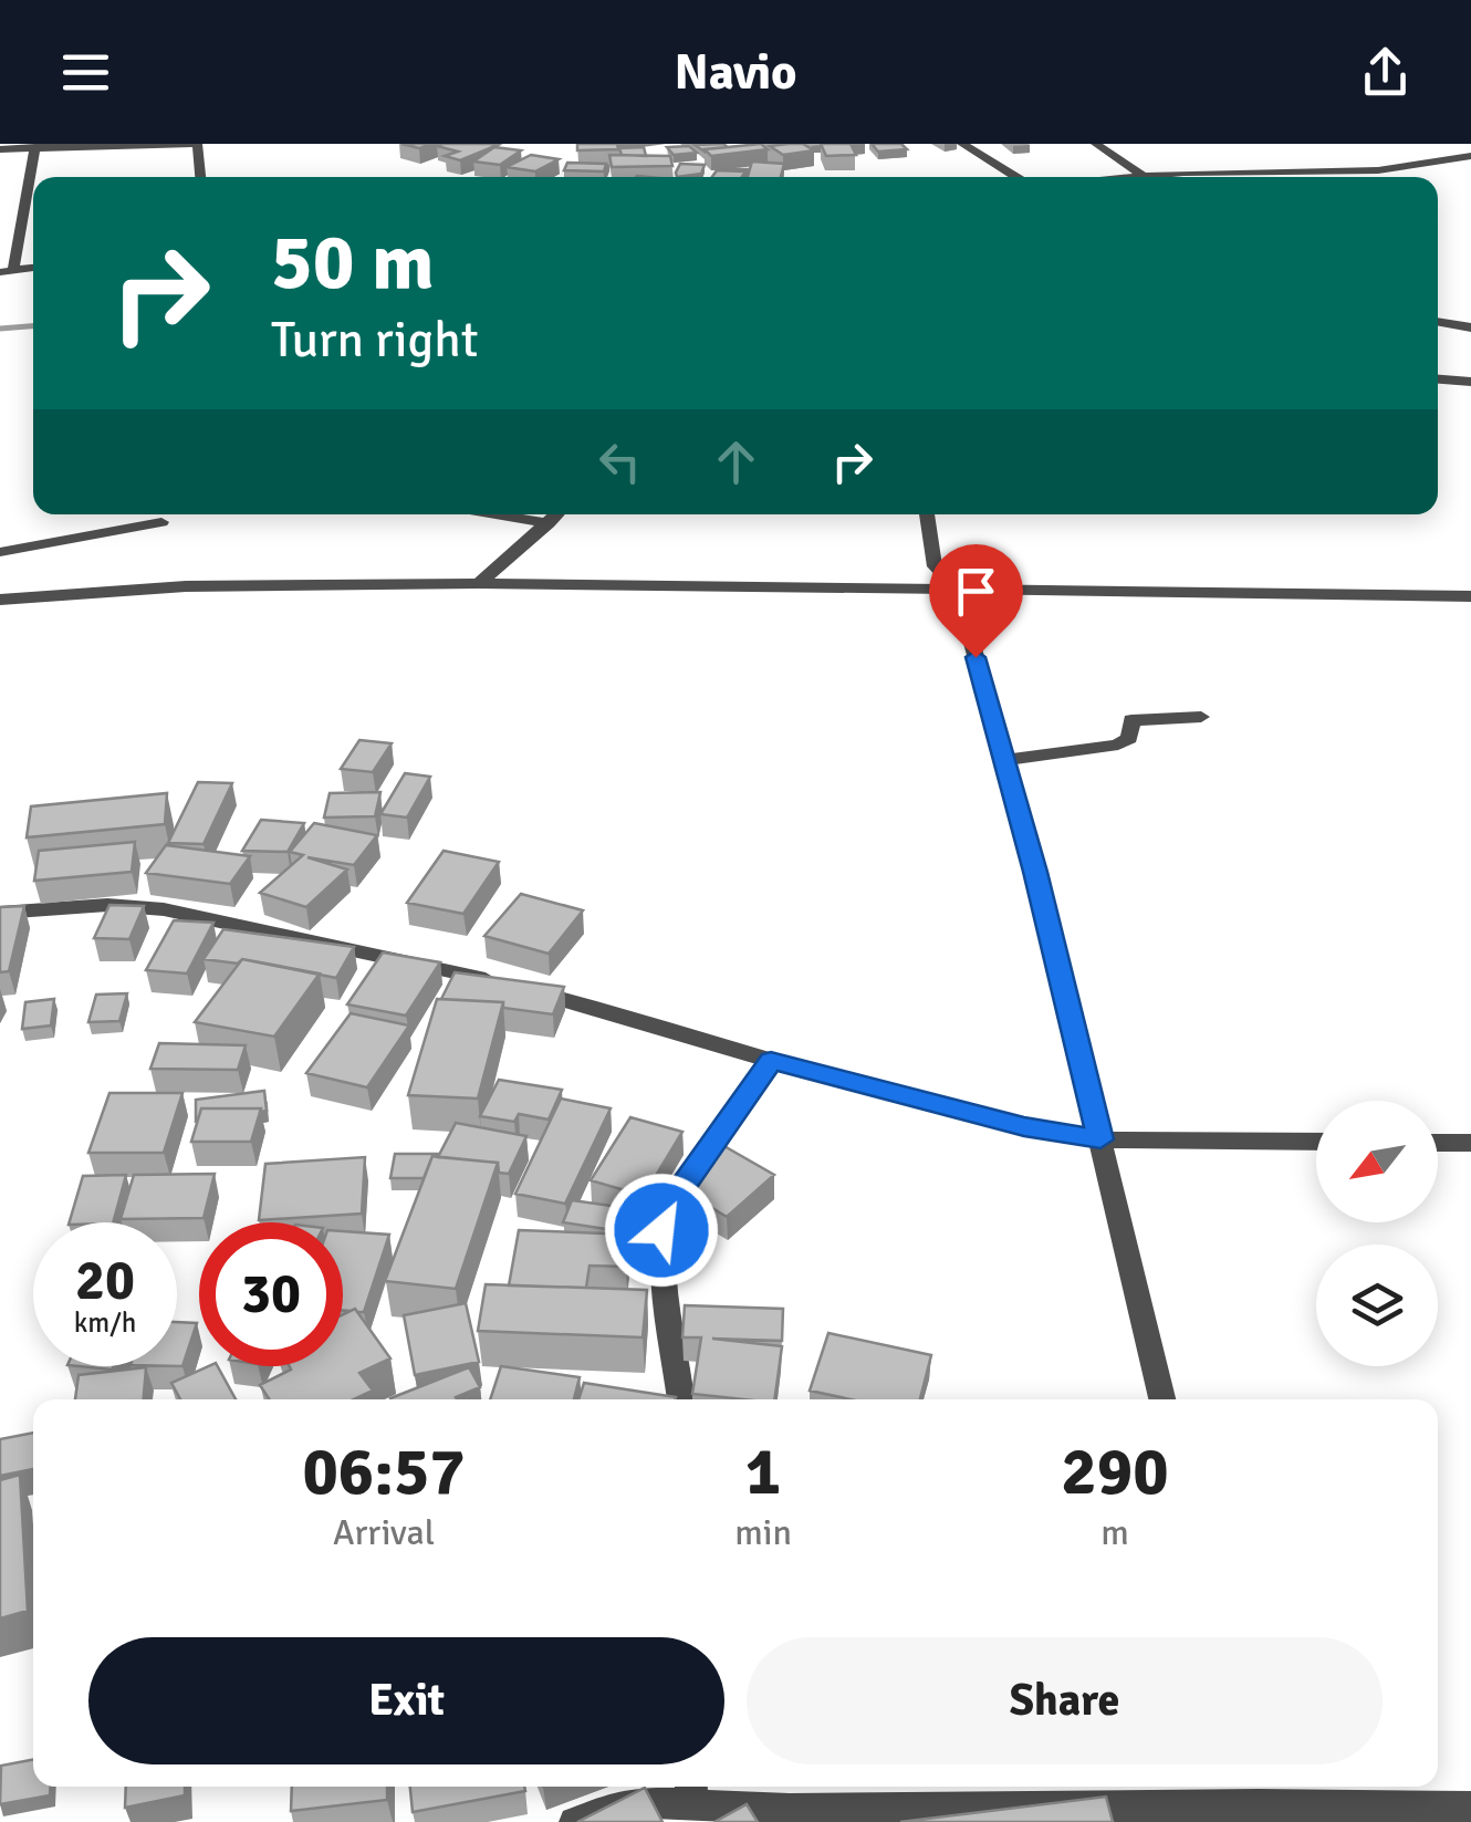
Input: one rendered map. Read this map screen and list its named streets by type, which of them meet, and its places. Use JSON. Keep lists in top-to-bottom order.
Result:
{
  "north": "bottom left",
  "page": {
    "header": "Navio",
    "turn": ["50 m", "Turn right"],
    "speed": "20 km/h",
    "limit": "30",
    "eta": [
      "06:57",
      "Arrival",
      "1",
      "min",
      "290",
      "m"
    ],
    "buttons": ["Exit", "Share"]
  }
}
